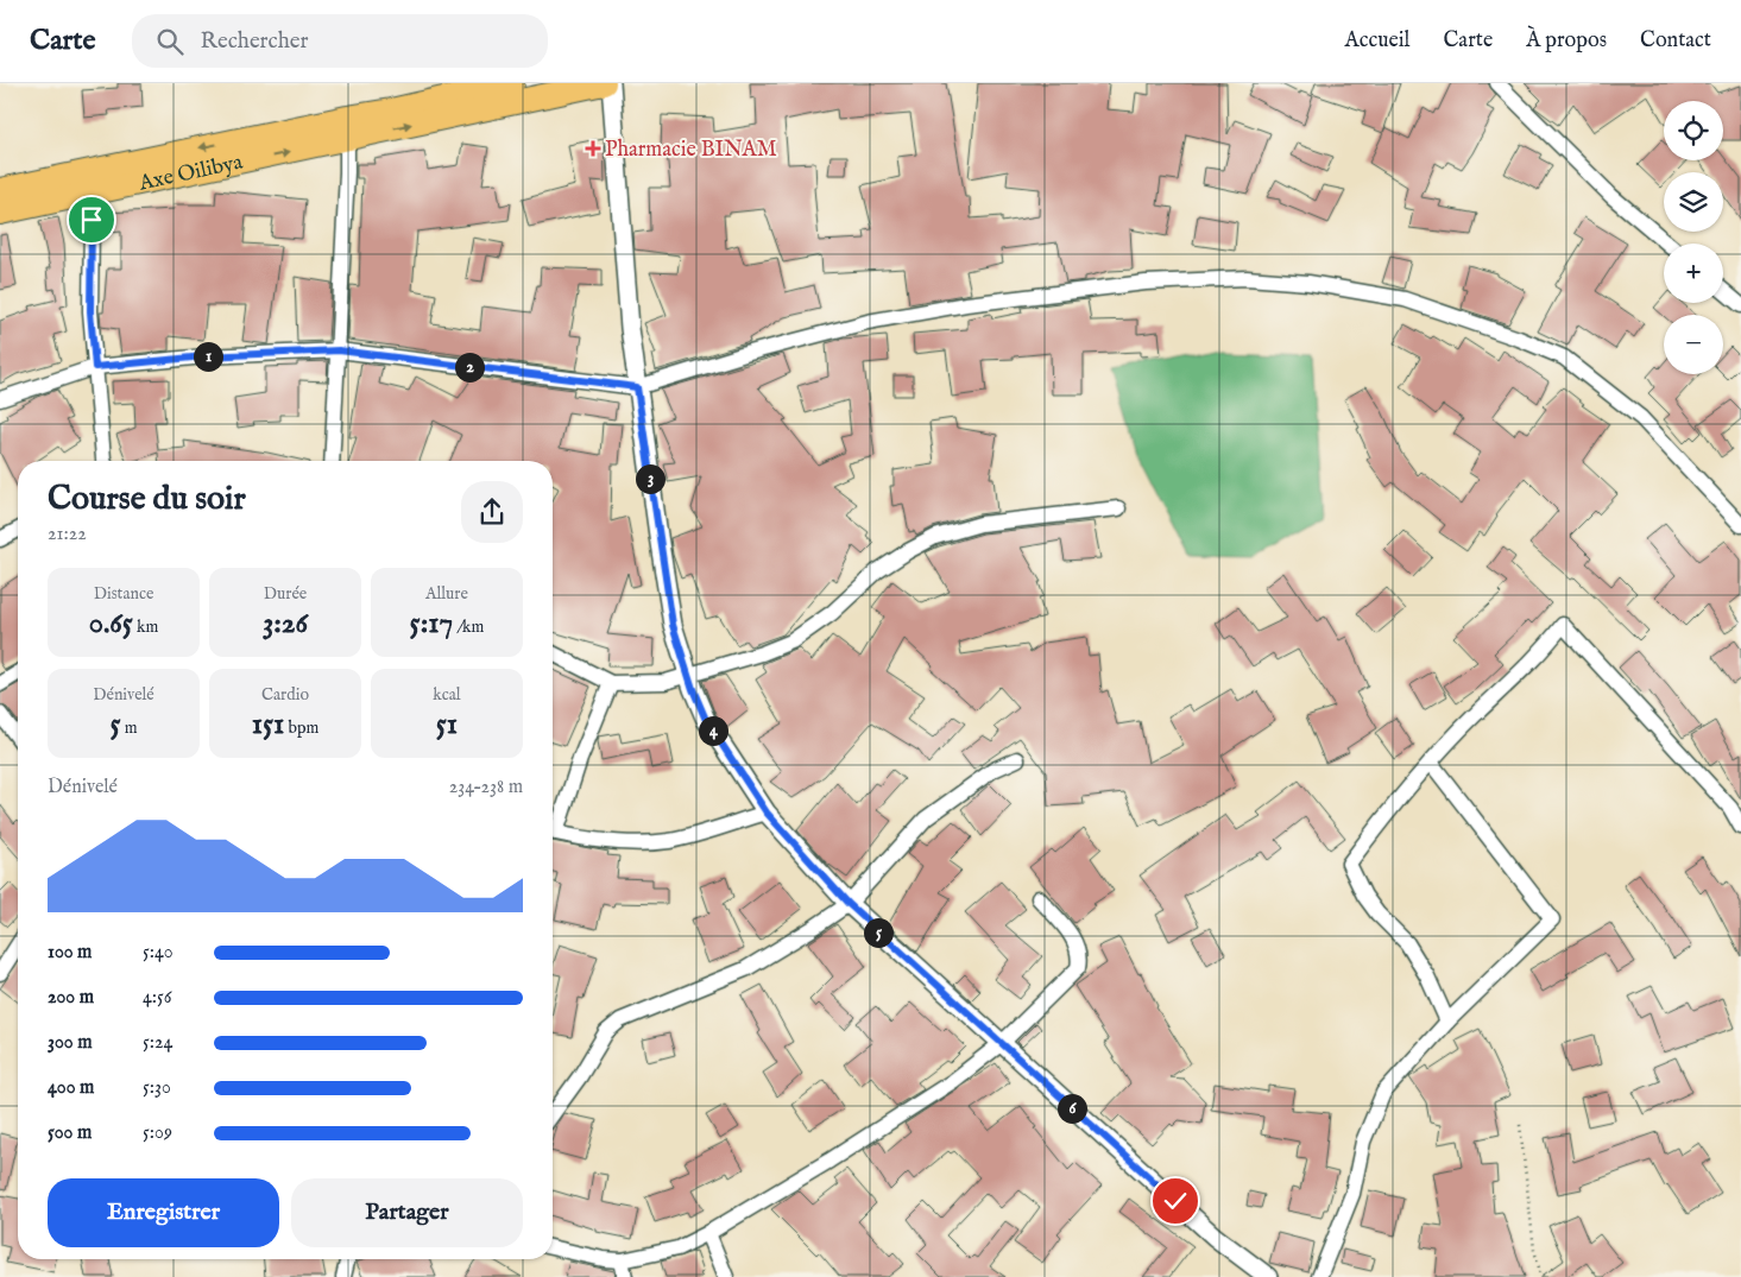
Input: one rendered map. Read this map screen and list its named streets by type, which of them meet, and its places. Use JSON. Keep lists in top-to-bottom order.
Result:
{
  "streets": {
    "highway": ["Axe Oilibya"]
  },
  "places": {
    "health": ["Pharmacie BINAM"]
  },
  "page": {
    "header": "Carte",
    "search": "Rechercher",
    "nav": [
      "Accueil",
      "Carte",
      "À propos",
      "Contact"
    ],
    "map_buttons": ["+", "−"],
    "pins": [
      "1",
      "2",
      "3",
      "4",
      "5",
      "6"
    ],
    "heading": ["Course du soir", "21:22"],
    "stats": [
      ["Distance", "0.65 km"],
      ["Durée", "3:26"],
      ["Allure", "5:17 /km"],
      ["Dénivelé", "5 m"],
      ["Cardio", "151 bpm"],
      ["kcal", "51"]
    ],
    "chart": ["Dénivelé", "234–238 m"],
    "list": [
      {
        "name": "100 m",
        "note": "5:40"
      },
      {
        "name": "200 m",
        "note": "4:56"
      },
      {
        "name": "300 m",
        "note": "5:24"
      },
      {
        "name": "400 m",
        "note": "5:30"
      },
      {
        "name": "500 m",
        "note": "5:09"
      }
    ],
    "buttons": ["Enregistrer", "Partager"]
  }
}
